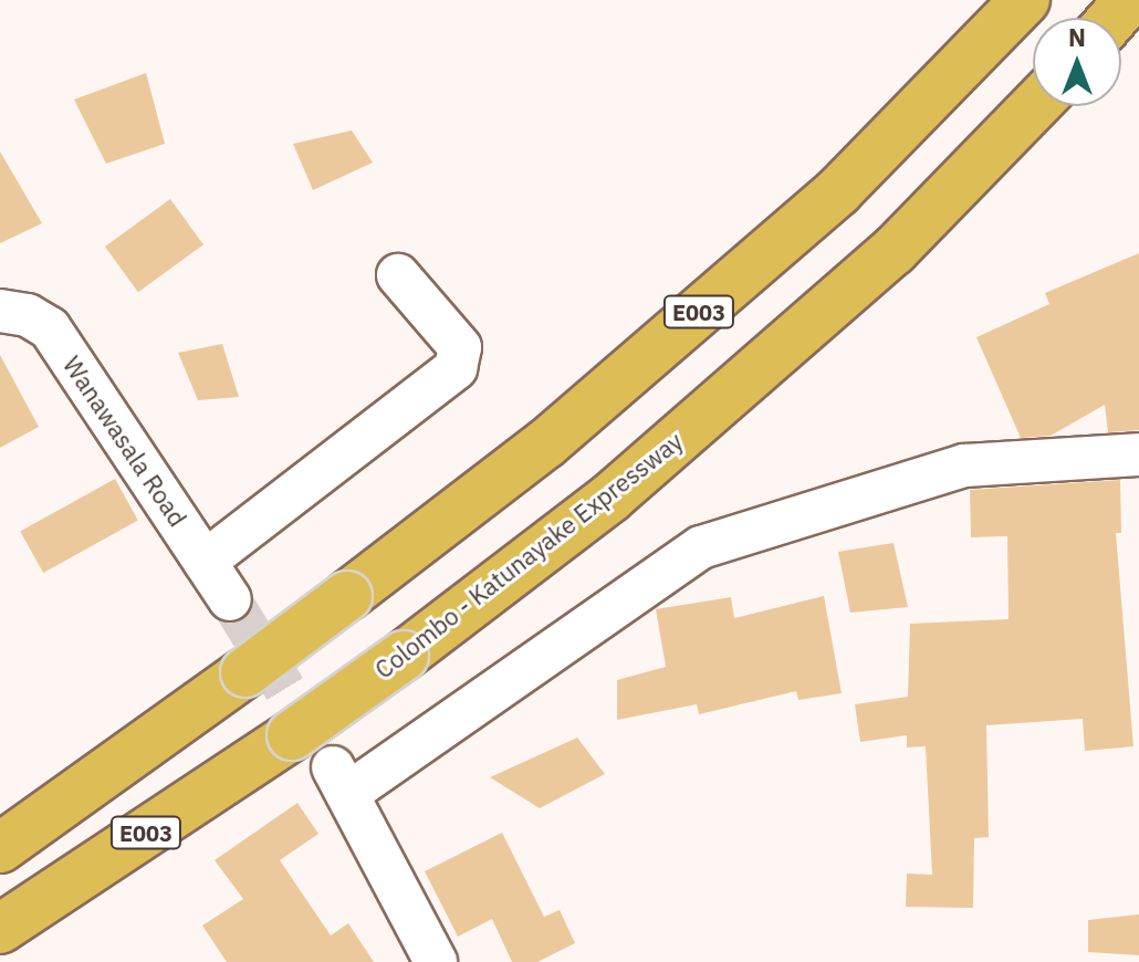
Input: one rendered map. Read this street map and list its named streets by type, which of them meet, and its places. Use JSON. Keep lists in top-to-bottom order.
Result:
{
  "streets": {
    "highway": ["E003", "Colombo - Katunayake Expressway"],
    "street": ["Wanawasala Road"]
  },
  "north": "top"
}
